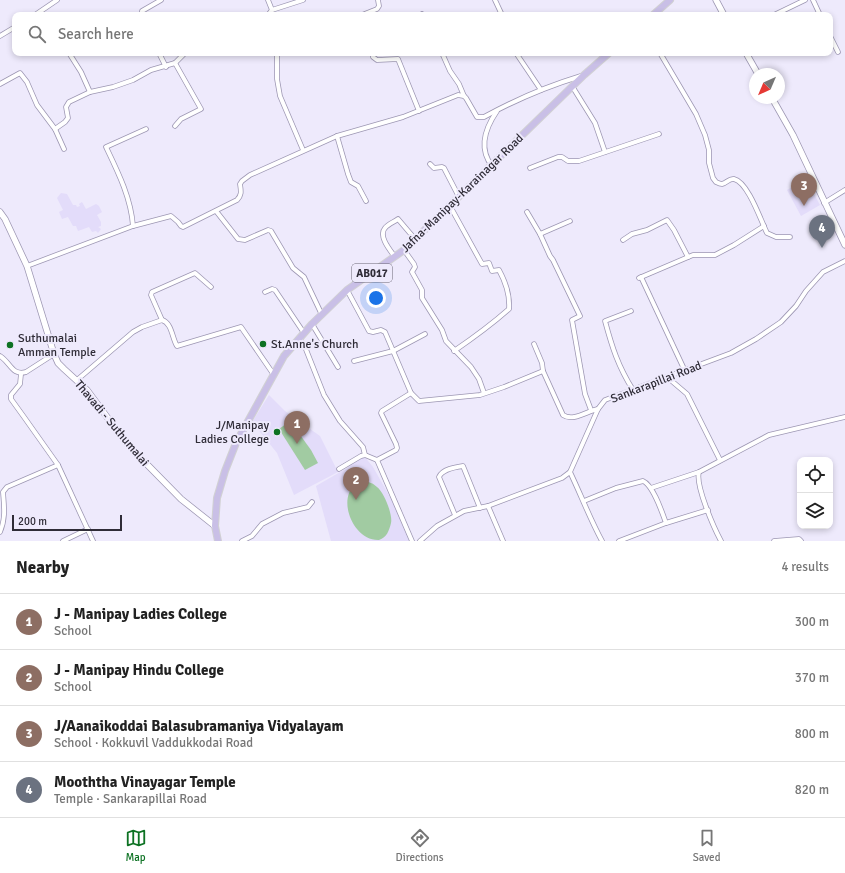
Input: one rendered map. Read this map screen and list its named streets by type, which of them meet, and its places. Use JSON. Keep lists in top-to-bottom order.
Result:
{
  "streets": {
    "main road": ["Jafna-Manipay-Karainagar Road", "AB017", "Thavadi - Suthumalai"],
    "street": ["Sankarapillai Road"]
  },
  "crossings": [
    ["Jafna-Manipay-Karainagar Road", "Thavadi - Suthumalai"]
  ],
  "places": ["St.Anne's Church", "Suthumalai Amman Temple", "J/Manipay Ladies College"],
  "scale_bar": "200 m",
  "north": "bottom left",
  "page": {
    "search": "Search here",
    "pins": [
      "3",
      "4",
      "1",
      "2"
    ],
    "scale": "200 m",
    "heading": ["Nearby", "4 results"],
    "list": [
      {
        "mark": "1",
        "name": "J - Manipay Ladies College",
        "note": "School",
        "value": "300 m"
      },
      {
        "mark": "2",
        "name": "J - Manipay Hindu College",
        "note": "School",
        "value": "370 m"
      },
      {
        "mark": "3",
        "name": "J/Aanaikoddai Balasubramaniya Vidyalayam",
        "note": "School · Kokkuvil Vaddukkodai Road",
        "value": "800 m"
      },
      {
        "mark": "4",
        "name": "Mooththa Vinayagar Temple",
        "note": "Temple · Sankarapillai Road",
        "value": "820 m"
      }
    ],
    "nav": ["Map", "Directions", "Saved"]
  }
}
